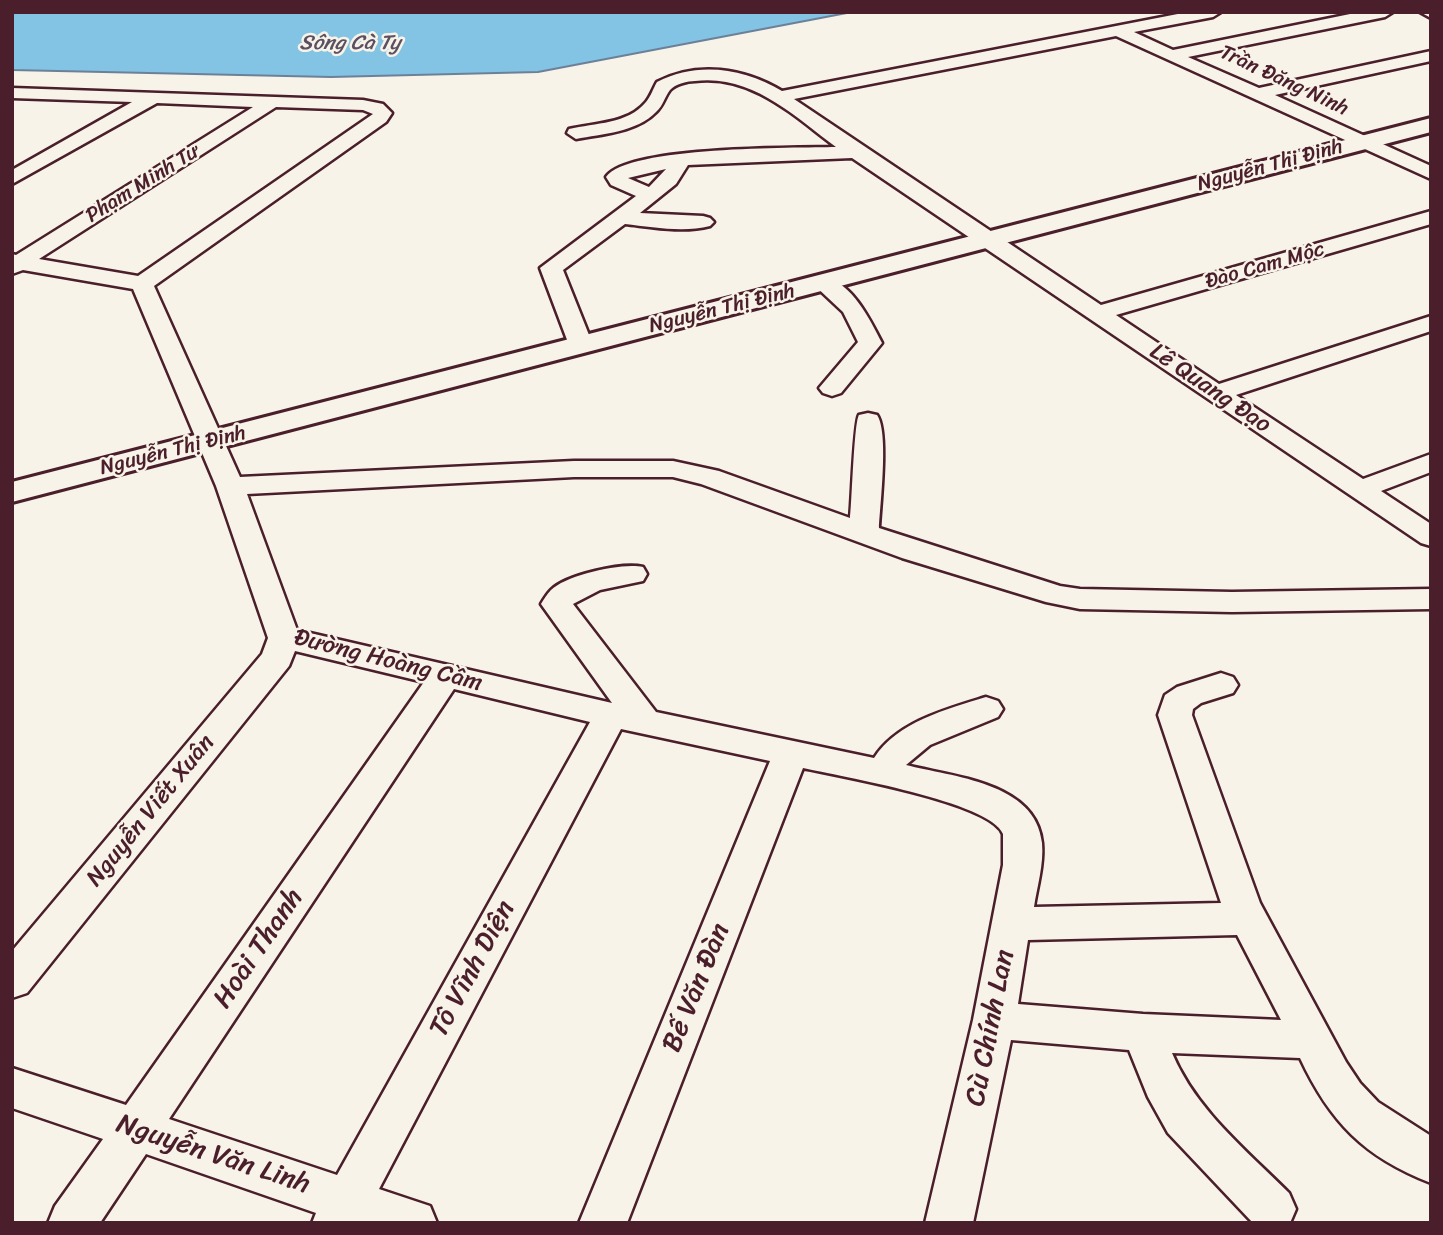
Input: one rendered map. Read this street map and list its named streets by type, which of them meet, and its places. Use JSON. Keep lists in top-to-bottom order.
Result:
{
  "streets": {
    "street": [
      "Trần Đăng Ninh",
      "Nguyễn Thị Định",
      "Phạm Minh Tư",
      "Đào Cam Mộc",
      "Lê Quang Đạo",
      "Đường Hoàng Cầm",
      "Nguyễn Viết Xuân",
      "Hoài Thanh",
      "Tô Vĩnh Diện",
      "Bế Văn Đàn",
      "Cù Chính Lan",
      "Nguyễn Văn Linh"
    ]
  },
  "crossings": [
    ["Trần Đăng Ninh", "Nguyễn Thị Định"],
    ["Nguyễn Thị Định", "Lê Quang Đạo"],
    ["Nguyễn Thị Định", "Đường Hoàng Cầm"],
    ["Đào Cam Mộc", "Lê Quang Đạo"],
    ["Đường Hoàng Cầm", "Nguyễn Viết Xuân"],
    ["Đường Hoàng Cầm", "Hoài Thanh"],
    ["Đường Hoàng Cầm", "Tô Vĩnh Diện"],
    ["Đường Hoàng Cầm", "Bế Văn Đàn"],
    ["Đường Hoàng Cầm", "Cù Chính Lan"],
    ["Hoài Thanh", "Nguyễn Văn Linh"],
    ["Tô Vĩnh Diện", "Nguyễn Văn Linh"]
  ],
  "water": ["Sông Cà Ty"]
}
